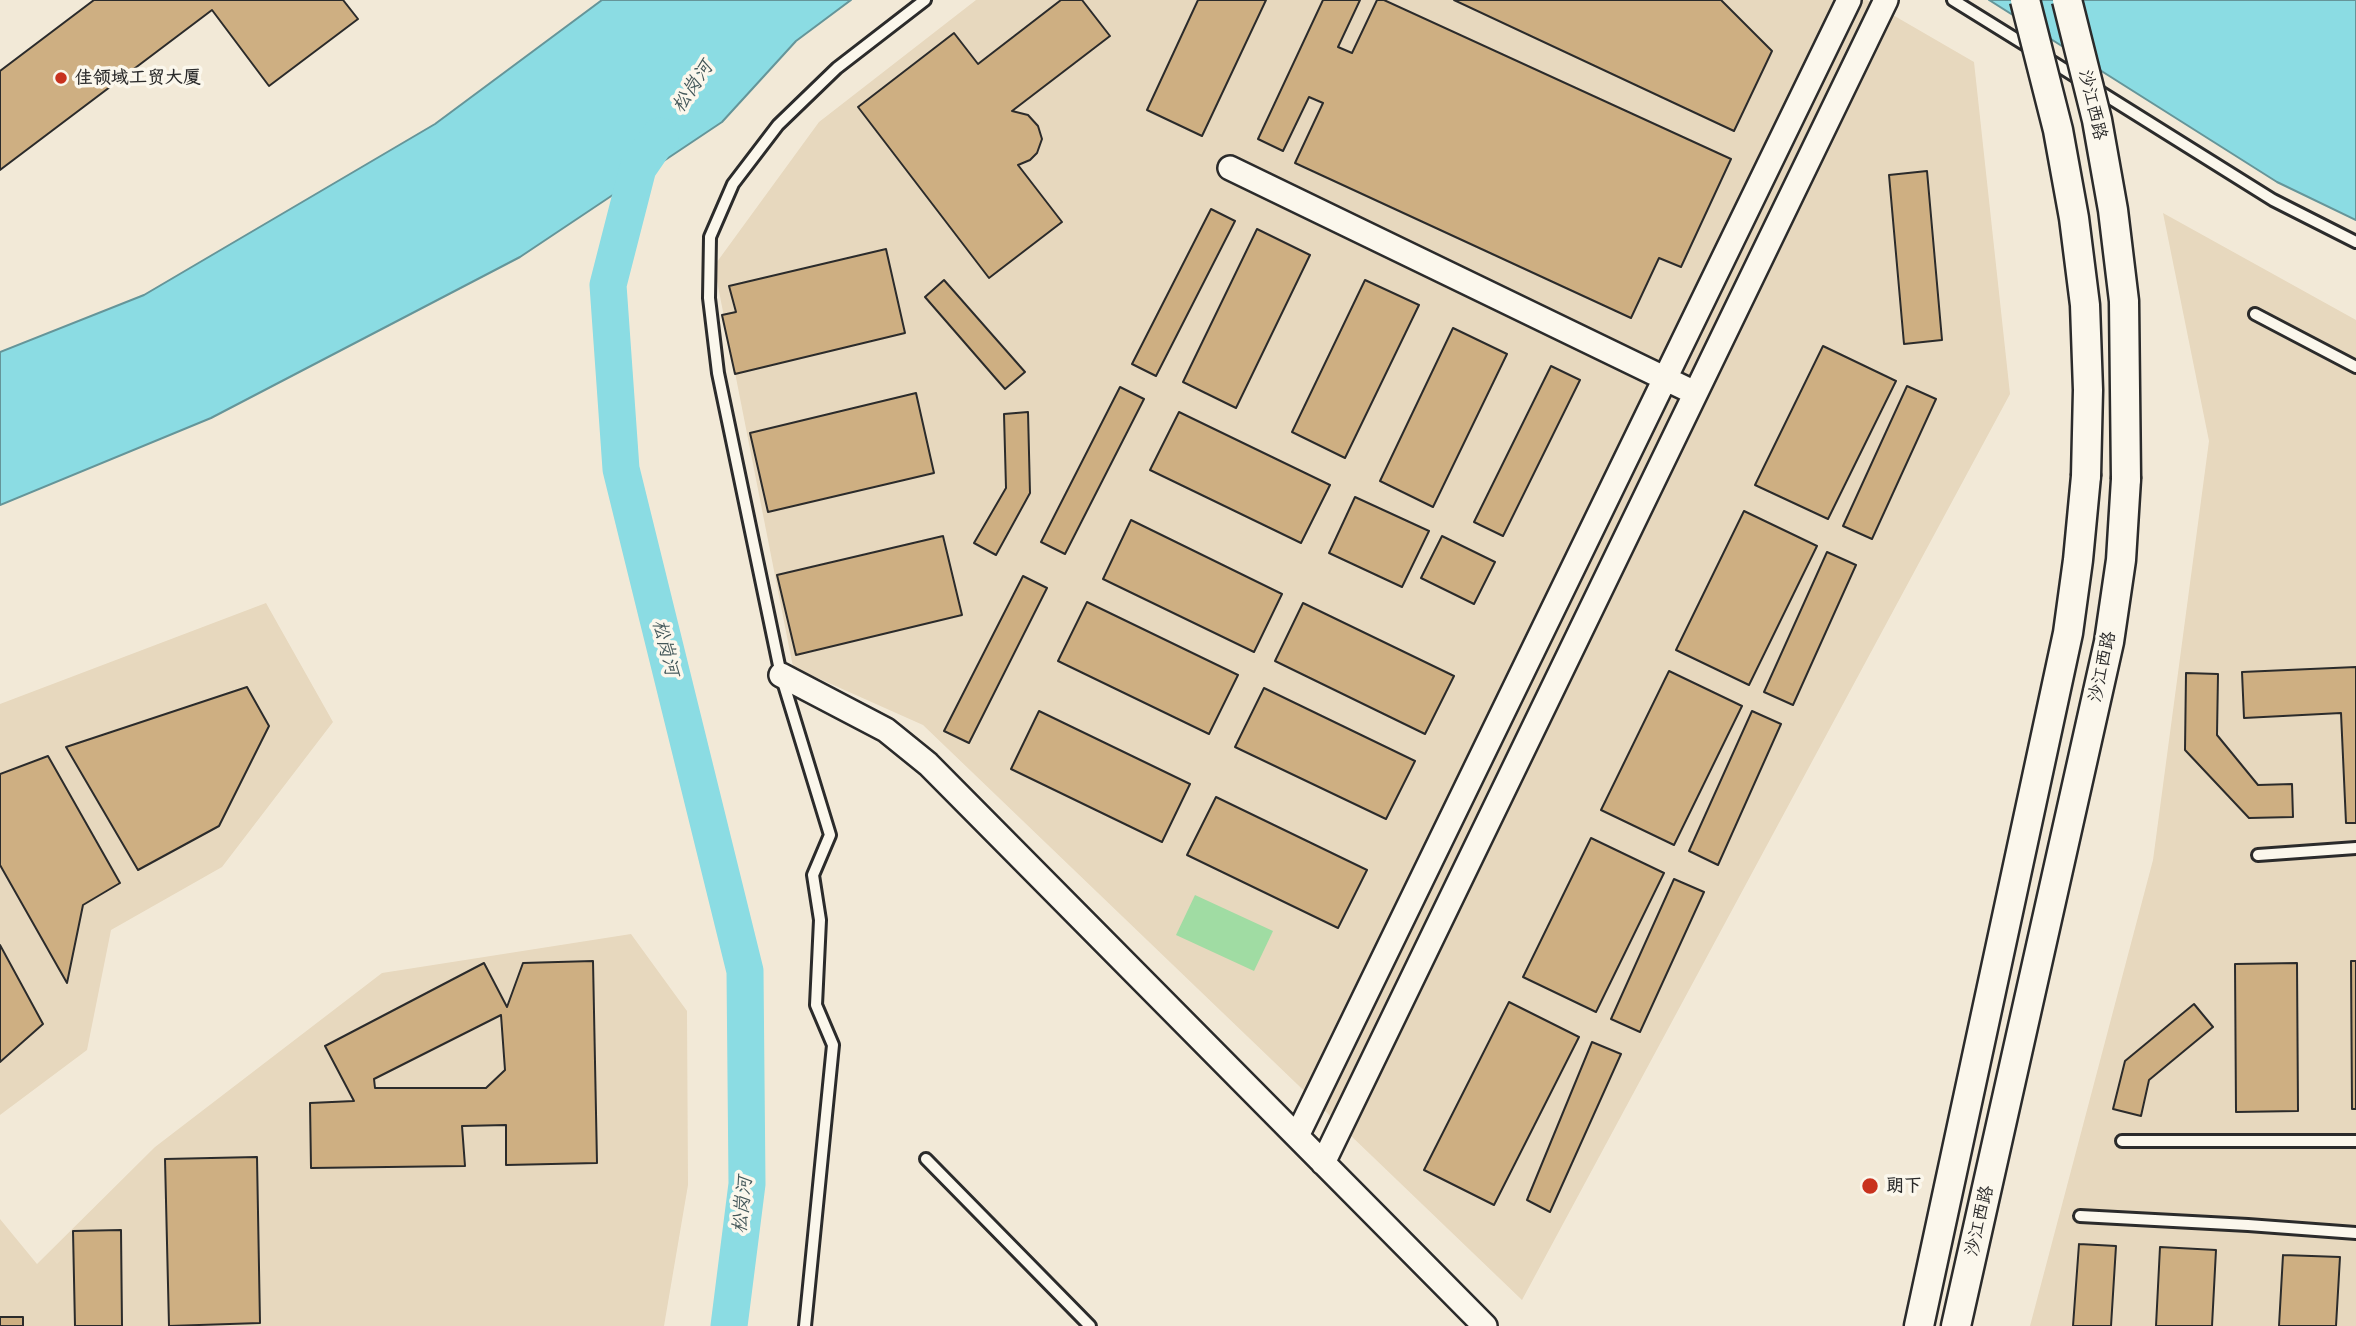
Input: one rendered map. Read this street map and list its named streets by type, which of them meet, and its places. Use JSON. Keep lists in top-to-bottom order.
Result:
{
  "streets": {
    "street": ["沙江西路"]
  },
  "water": ["松岗河"],
  "places": ["佳领域工贸大厦", "朗下"]
}
